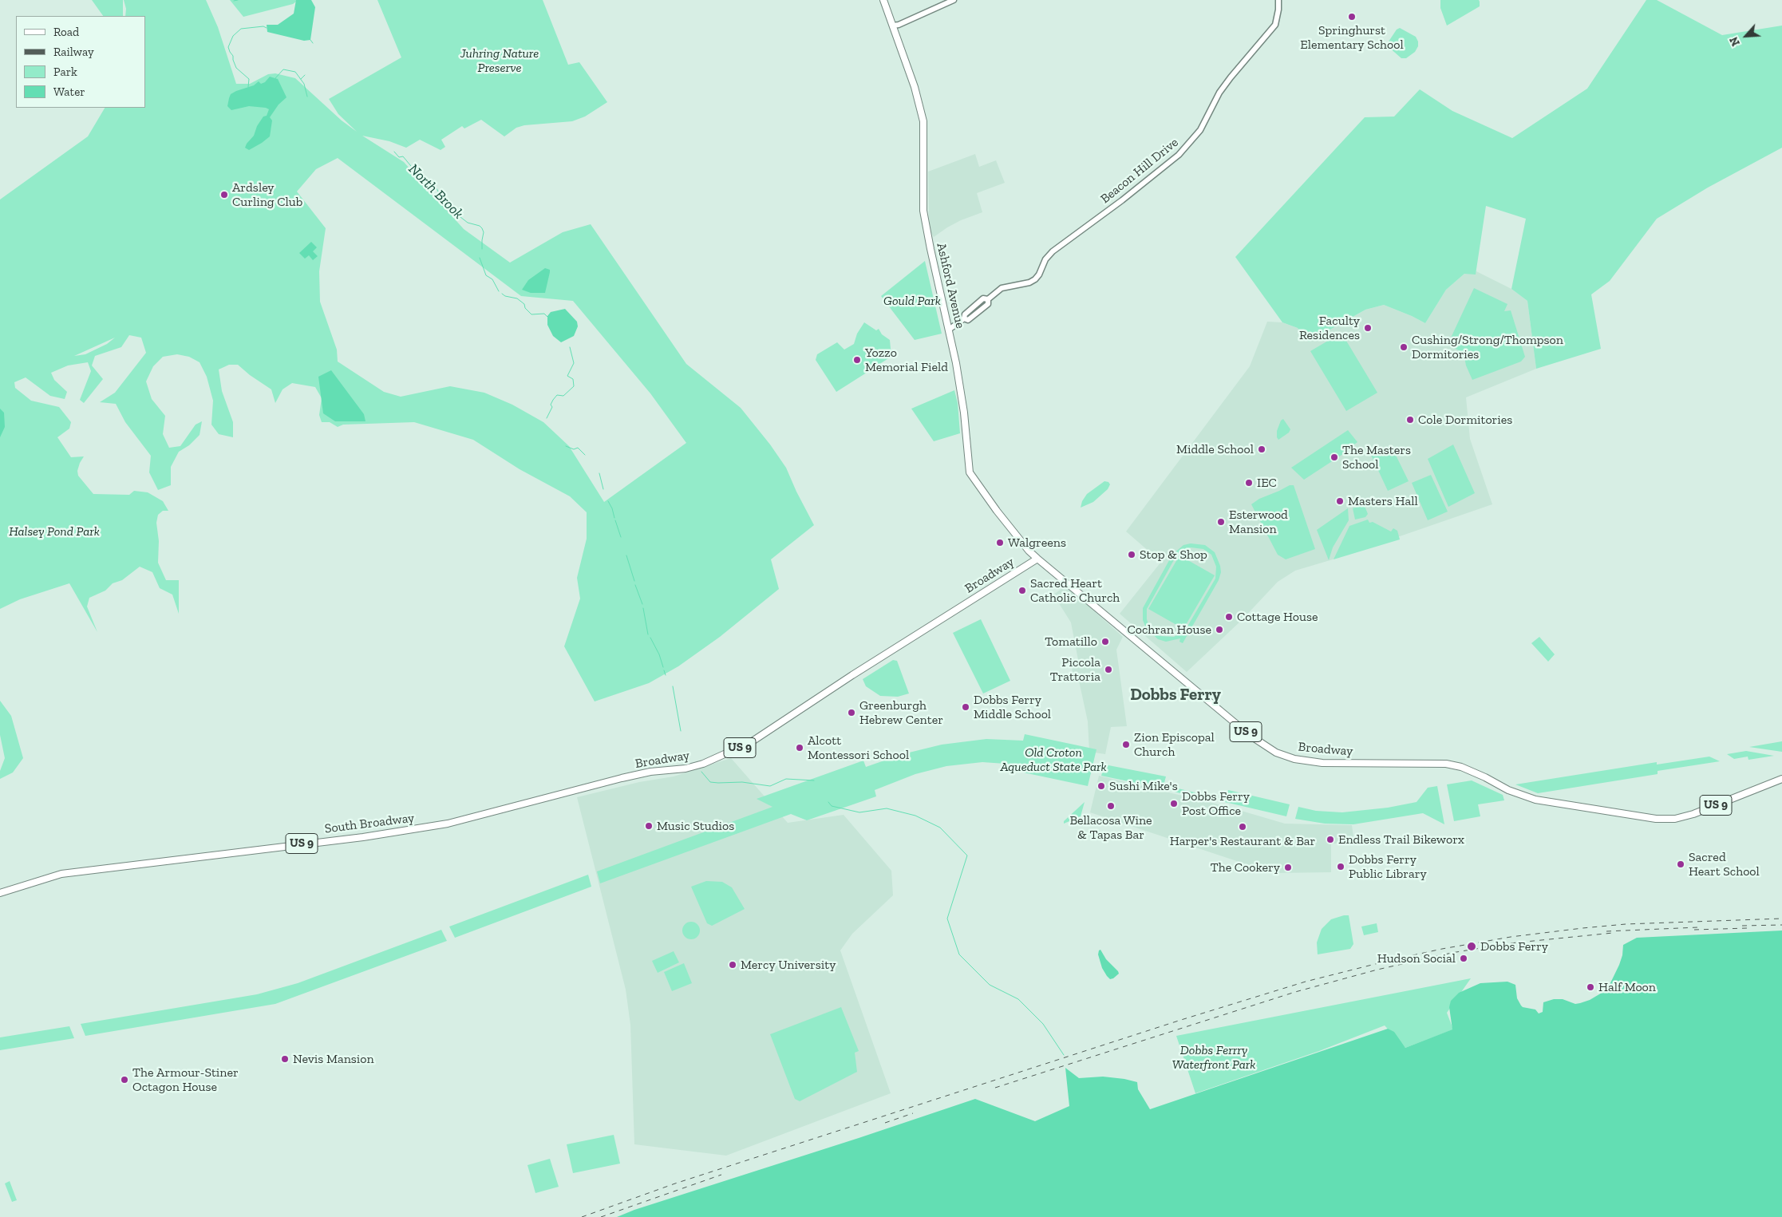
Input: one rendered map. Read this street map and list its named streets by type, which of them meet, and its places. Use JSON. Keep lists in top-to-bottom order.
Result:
{
  "streets": {
    "main road": [
      "Ashford Avenue",
      "Broadway",
      "US 9",
      "South Broadway"
    ],
    "street": ["Beacon Hill Drive"]
  },
  "crossings": [
    ["Beacon Hill Drive", "Ashford Avenue"],
    ["Ashford Avenue", "Broadway"],
    ["Broadway", "South Broadway"]
  ],
  "districts": ["Dobbs Ferry"],
  "water": ["North Brook"],
  "parks": [
    "Juhring Nature Preserve",
    "Gould Park",
    "Halsey Pond Park",
    "Old Croton Aqueduct State Park",
    "Dobbs Ferrry Waterfront Park"
  ],
  "places": [
    "Springhurst Elementary School",
    "Ardsley Curling Club",
    "Faculty Residences",
    "Cushing/Strong/Thompson Dormitories",
    "Yozzo Memorial Field",
    "Cole Dormitories",
    "Middle School",
    "The Masters School",
    "IEC",
    "Masters Hall",
    "Esterwood Mansion",
    "Walgreens",
    "Stop & Shop",
    "Sacred Heart Catholic Church",
    "Cottage House",
    "Cochran House",
    "Tomatillo",
    "Piccola Trattoria",
    "Dobbs Ferry Middle School",
    "Greenburgh Hebrew Center",
    "Zion Episcopal Church",
    "Alcott Montessori School",
    "Sushi Mike's",
    "Dobbs Ferry Post Office",
    "Bellacosa Wine & Tapas Bar",
    "Music Studios",
    "Harper's Restaurant & Bar",
    "Endless Trail Bikeworx",
    "Sacred Heart School",
    "Dobbs Ferry Public Library",
    "The Cookery",
    "Dobbs Ferry",
    "Hudson Social",
    "Mercy University",
    "Half Moon",
    "Nevis Mansion",
    "The Armour-Stiner Octagon House"
  ],
  "legend": [
    "Road",
    "Railway",
    "Park",
    "Water"
  ],
  "north": "bottom left"
}
